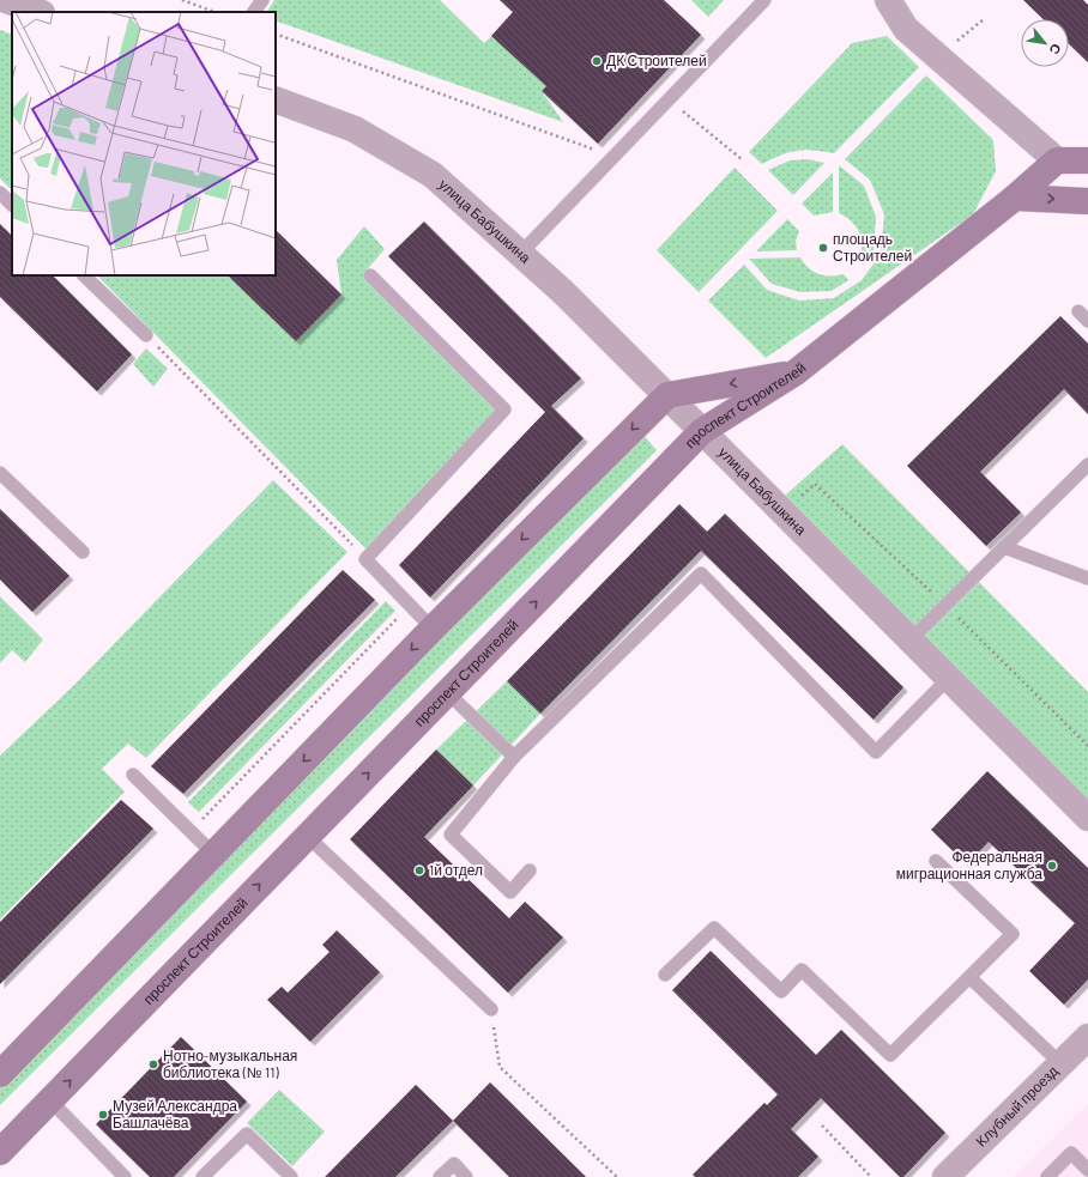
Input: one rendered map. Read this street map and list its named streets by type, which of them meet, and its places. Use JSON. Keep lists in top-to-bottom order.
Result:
{
  "streets": {
    "main road": ["проспект Строителей"],
    "street": ["улица Бабушкина", "Клубный проезд"]
  },
  "crossings": [
    ["улица Бабушкина", "проспект Строителей"]
  ],
  "places": [
    "ДК Строителей",
    "площадь Строителей",
    "Федеральная миграционная служба",
    "1й отдел",
    "Нотно-музыкальная библиотека (№ 11)",
    "Музей Александра Башлачёва"
  ],
  "north": "bottom right"
}
